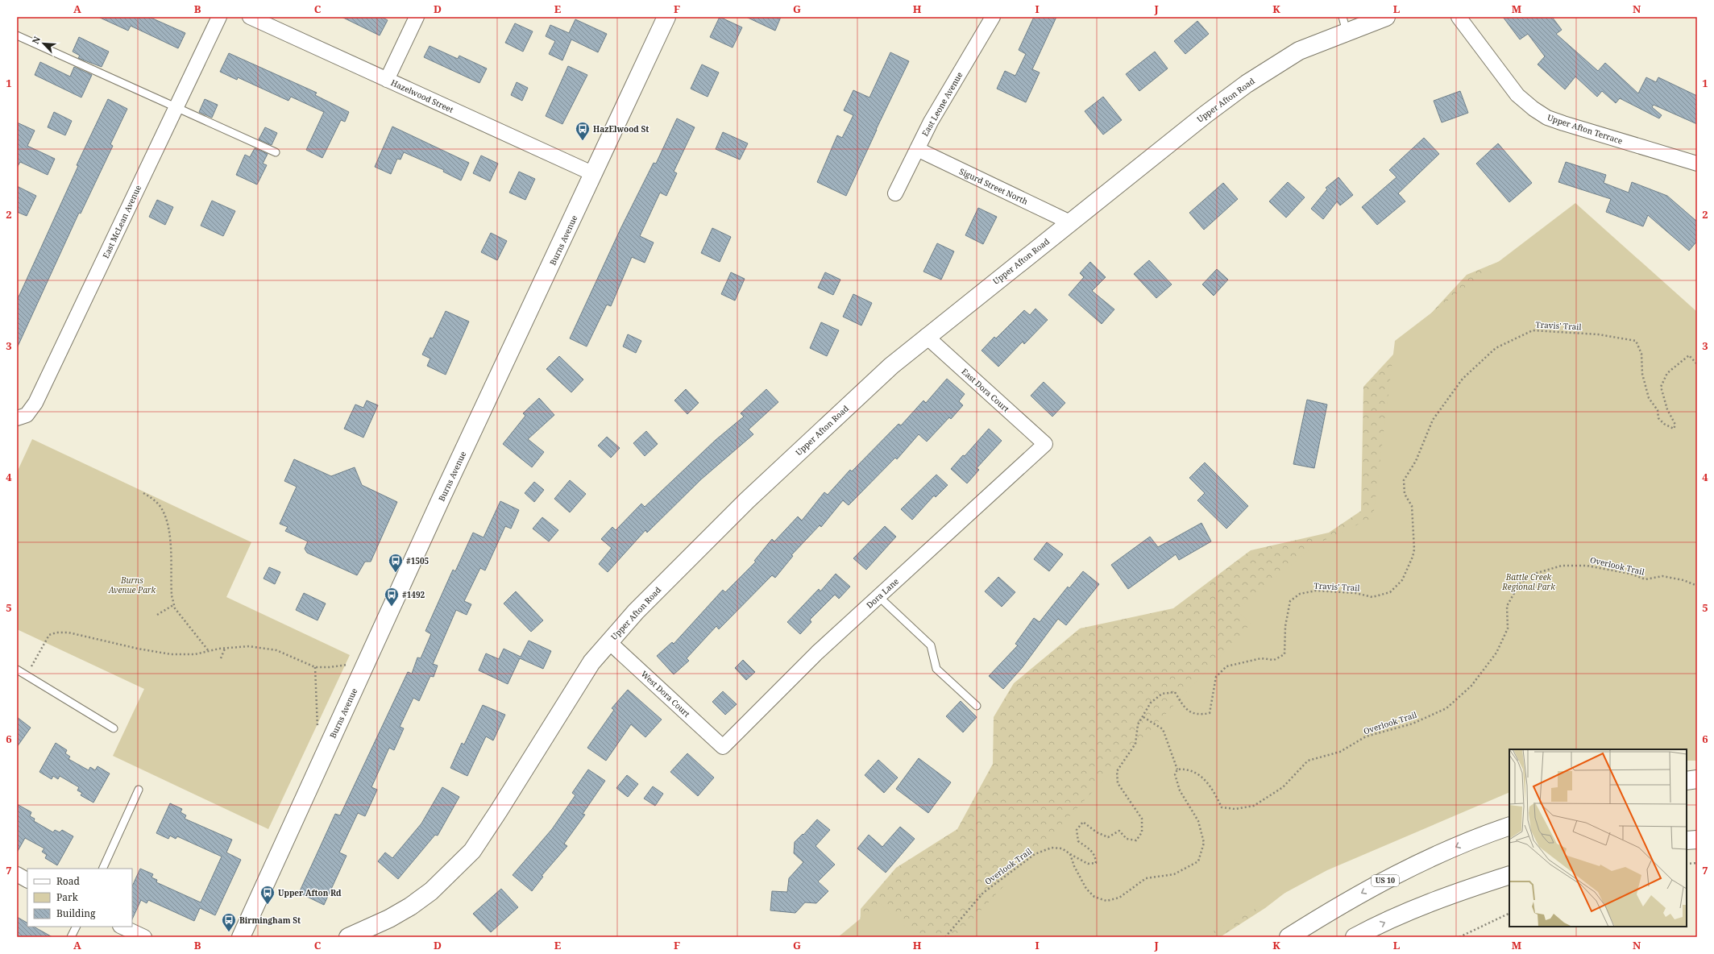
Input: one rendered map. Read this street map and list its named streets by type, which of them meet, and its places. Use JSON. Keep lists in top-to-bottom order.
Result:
{
  "streets": {
    "main road": ["Upper Afton Road", "Burns Avenue", "US 10"],
    "street": [
      "Hazelwood Street",
      "East Leone Avenue",
      "Upper Afton Terrace",
      "Sigurd Street North",
      "East McLean Avenue",
      "East Dora Court",
      "Dora Lane",
      "West Dora Court"
    ],
    "path": ["Travis' Trail", "Overlook Trail"]
  },
  "crossings": [
    ["Hazelwood Street", "Burns Avenue"],
    ["Upper Afton Road", "Sigurd Street North"],
    ["Upper Afton Road", "East Dora Court"],
    ["Upper Afton Road", "West Dora Court"],
    ["East Leone Avenue", "Sigurd Street North"],
    ["Travis' Trail", "Overlook Trail"],
    ["East Dora Court", "Dora Lane"],
    ["Dora Lane", "West Dora Court"]
  ],
  "parks": ["Battle Creek Regional Park", "Burns Avenue Park"],
  "places": {
    "bus stop": [
      "HazElwood St",
      "#1505",
      "#1492",
      "Upper Afton Rd",
      "Birmingham St"
    ]
  },
  "legend": ["Road", "Park", "Building"],
  "north": "top left",
  "grid": {
    "columns": [
      "A",
      "B",
      "C",
      "D",
      "E",
      "F",
      "G",
      "H",
      "I",
      "J",
      "K",
      "L",
      "M",
      "N"
    ],
    "rows": [
      "1",
      "2",
      "3",
      "4",
      "5",
      "6",
      "7"
    ]
  }
}
